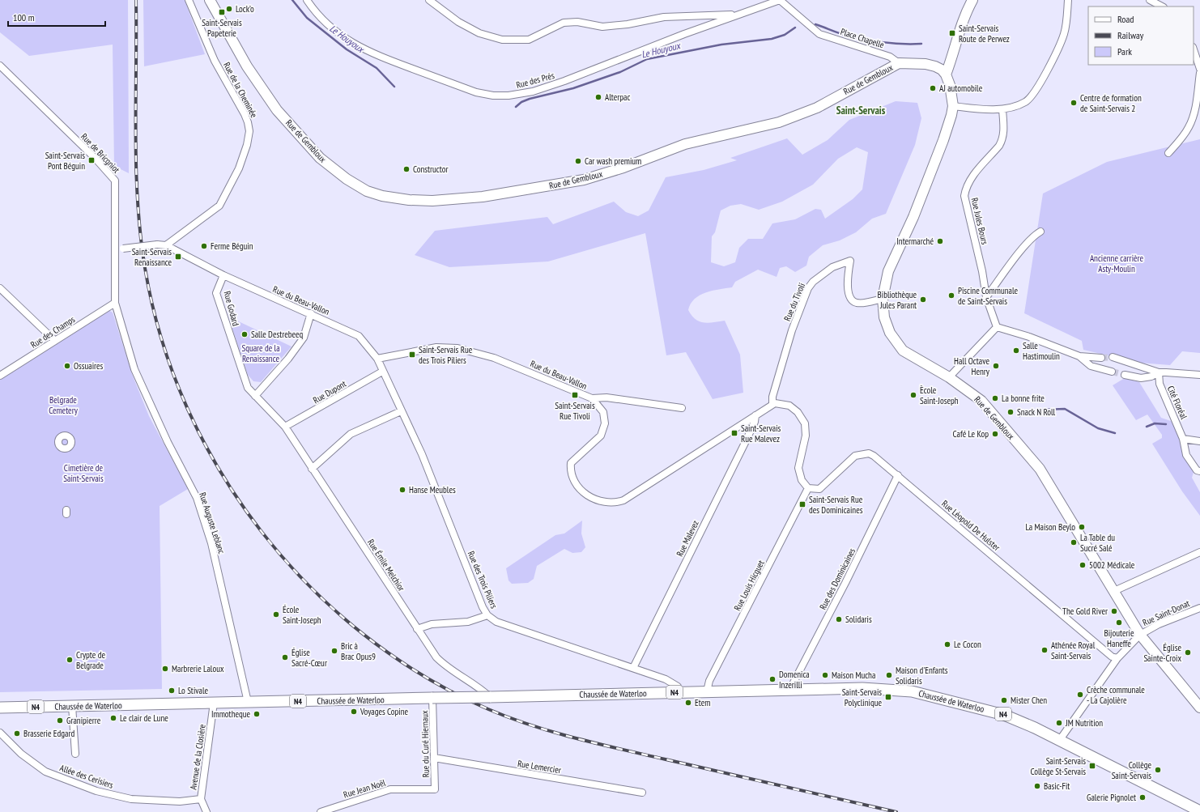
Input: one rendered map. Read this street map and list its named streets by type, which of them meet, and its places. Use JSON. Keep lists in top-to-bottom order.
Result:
{
  "streets": {
    "main road": ["Rue de Gembloux", "N4", "Chaussée de Waterloo"],
    "street": [
      "Place Chapelle",
      "Rue des Prés",
      "Rue de la Cheminée",
      "Rue de Bricgniot",
      "Rue Jules Bours",
      "Rue du Beau-Vallon",
      "Rue du Tivoli",
      "Rue Godard",
      "Rue des Champs",
      "Rue Dupont",
      "Cité Floréal",
      "Rue Auguste Leblanc",
      "Rue Léopold De Hulster",
      "Rue Malevez",
      "Rue Émile Melchior",
      "Rue des Dominicaines",
      "Rue des Trois Piliers",
      "Rue Louis Hicguet",
      "Rue Saint-Donat",
      "Rue du Curé Hiernaux",
      "Avenue de la Closière",
      "Rue Lemercier",
      "Allée des Cerisiers",
      "Rue Jean Noël"
    ]
  },
  "crossings": [
    ["Place Chapelle", "Rue de Gembloux"],
    ["Place Chapelle", "Rue des Prés"],
    ["Rue de Gembloux", "Rue du Tivoli"],
    ["Rue de Gembloux", "Rue Saint-Donat"],
    ["Rue de la Cheminée", "Rue du Beau-Vallon"],
    ["Rue de Bricgniot", "Rue des Champs"],
    ["Rue de Bricgniot", "Rue Auguste Leblanc"],
    ["Rue du Beau-Vallon", "Rue du Tivoli"],
    ["Rue du Beau-Vallon", "Rue Godard"],
    ["Rue du Beau-Vallon", "Rue Malevez"],
    ["Rue du Beau-Vallon", "Rue des Trois Piliers"],
    ["Rue Godard", "Rue Dupont"],
    ["Rue Godard", "Rue Émile Melchior"],
    ["Rue des Champs", "Rue Auguste Leblanc"],
    ["Rue Dupont", "Rue Émile Melchior"],
    ["Rue Dupont", "Rue des Trois Piliers"],
    ["Rue Auguste Leblanc", "Chaussée de Waterloo"],
    ["Rue Léopold De Hulster", "Rue des Dominicaines"],
    ["Rue Léopold De Hulster", "Rue Louis Hicguet"],
    ["Rue Léopold De Hulster", "Rue Saint-Donat"],
    ["Rue Malevez", "Rue des Trois Piliers"],
    ["Rue Émile Melchior", "Chaussée de Waterloo"],
    ["Rue des Dominicaines", "Chaussée de Waterloo"],
    ["Rue des Trois Piliers", "Chaussée de Waterloo"],
    ["Rue Louis Hicguet", "Chaussée de Waterloo"],
    ["Rue Saint-Donat", "Chaussée de Waterloo"],
    ["Chaussée de Waterloo", "Rue du Curé Hiernaux"],
    ["Chaussée de Waterloo", "Avenue de la Closière"],
    ["Rue du Curé Hiernaux", "Rue Lemercier"],
    ["Rue du Curé Hiernaux", "Rue Jean Noël"],
    ["Avenue de la Closière", "Allée des Cerisiers"]
  ],
  "districts": ["Saint-Servais"],
  "water": ["Le Houyoux"],
  "parks": [
    "Ancienne carrière Asty-Moulin",
    "Square de la Renaissance",
    "Belgrade Cemetery",
    "Cimetière de Saint-Servais"
  ],
  "places": {
    "other": [
      "Lock’o",
      "AJ automobile",
      "Alterpac",
      "Centre de formation de Saint-Servais 2",
      "Car wash premium",
      "Constructor",
      "Intermarché",
      "Ferme Béguin",
      "Piscine Communale de Saint-Servais",
      "Bibliothèque Jules Parant",
      "Salle Destrebeeq",
      "Salle Hastimoulin",
      "Ossuaires",
      "Hall Octave Henry",
      "Ècole Saint-Joseph",
      "La bonne frite",
      "Snack N Roll",
      "Café Le Kop",
      "Hanse Meubles",
      "La Maison Beylo",
      "La Table du Sucré Salé",
      "5002 Médicale",
      "The Gold River",
      "École Saint-Joseph",
      "Solidaris",
      "Bijouterie Haneffe",
      "Le Cocon",
      "Athénée Royal Saint-Servais",
      "Bric à Brac Opus9",
      "Église Sainte-Croix",
      "Église Sacré-Cœur",
      "Crypte de Belgrade",
      "Marbrerie Laloux",
      "Maison Mucha",
      "Maison d'Enfants Solidaris",
      "Domenica Inzerilli",
      "Lo Stivale",
      "Crèche communale - La Cajolière",
      "Mister Chen",
      "Etem",
      "Voyages Copine",
      "Immotheque",
      "Le clair de Lune",
      "Granipierre",
      "JM Nutrition",
      "Brasserie Edgard",
      "Collège Saint-Servais",
      "Basic-Fit",
      "Galerie Pignolet"
    ],
    "transit": [
      "Saint-Servais Papeterie",
      "Saint-Servais Route de Perwez",
      "Saint-Servais Pont Béguin",
      "Saint-Servais Renaissance",
      "Saint-Servais Rue des Trois Piliers",
      "Saint-Servais Rue Tivoli",
      "Saint-Servais Rue Malevez",
      "Saint-Servais Rue des Dominicaines",
      "Saint-Servais Polyclinique",
      "Saint-Servais Collège St-Servais"
    ]
  },
  "legend": ["Road", "Railway", "Park"],
  "scale_bar": "100 m"
}
